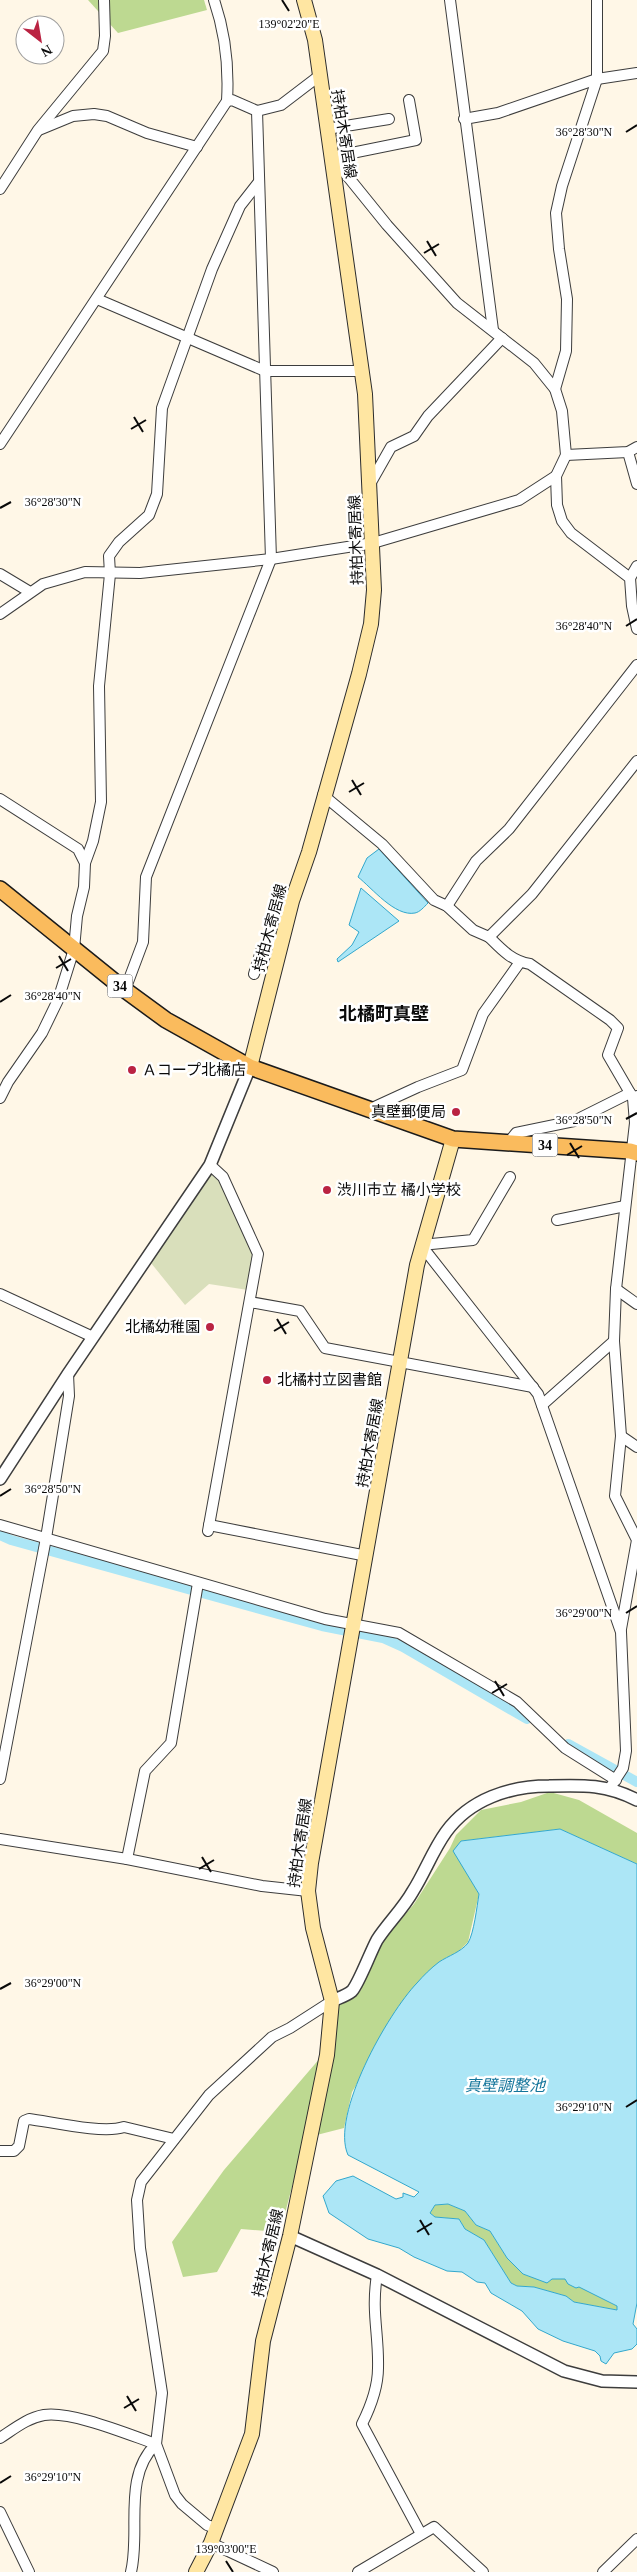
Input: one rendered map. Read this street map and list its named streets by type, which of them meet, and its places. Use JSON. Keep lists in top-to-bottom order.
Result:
{
  "streets": {
    "main road": ["持柏木寄居線", "34"]
  },
  "crossings": [
    ["持柏木寄居線", "34"]
  ],
  "districts": ["北橘町真壁"],
  "water": ["真壁調整池"],
  "places": [
    "Ａコープ北橘店",
    "真壁郵便局",
    "渋川市立 橘小学校",
    "北橘幼稚園",
    "北橘村立図書館"
  ],
  "north": "bottom right",
  "coordinates": [
    "139°02'20\"E",
    "36°28'30\"N",
    "36°28'40\"N",
    "36°28'50\"N",
    "36°29'00\"N",
    "36°29'10\"N",
    "139°03'00\"E"
  ]
}
